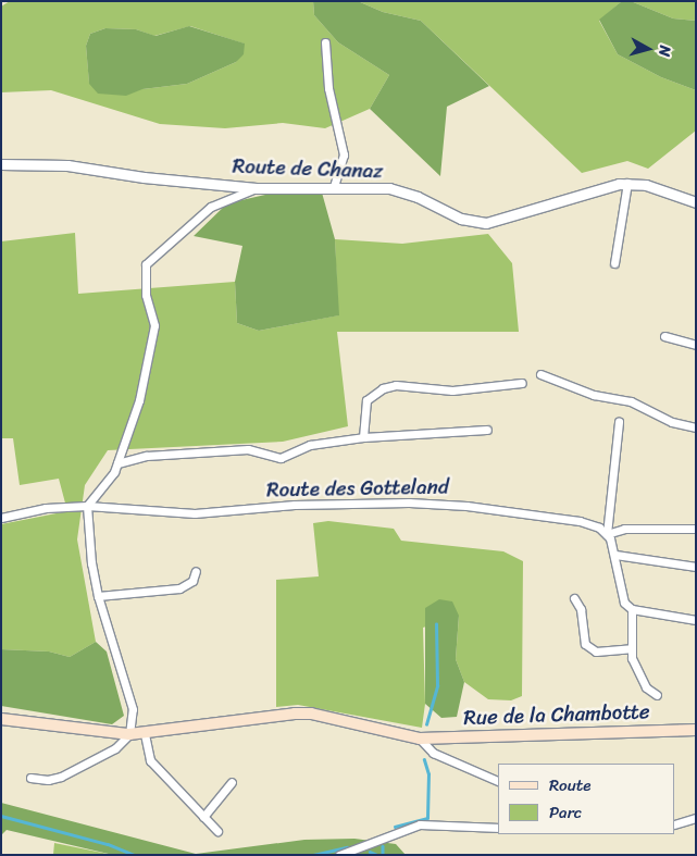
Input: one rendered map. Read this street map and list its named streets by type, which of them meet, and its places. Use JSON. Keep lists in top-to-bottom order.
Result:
{
  "streets": {
    "main road": ["Rue de la Chambotte"],
    "street": ["Route de Chanaz", "Route des Gotteland"]
  },
  "legend": ["Route", "Parc"],
  "north": "right"
}
